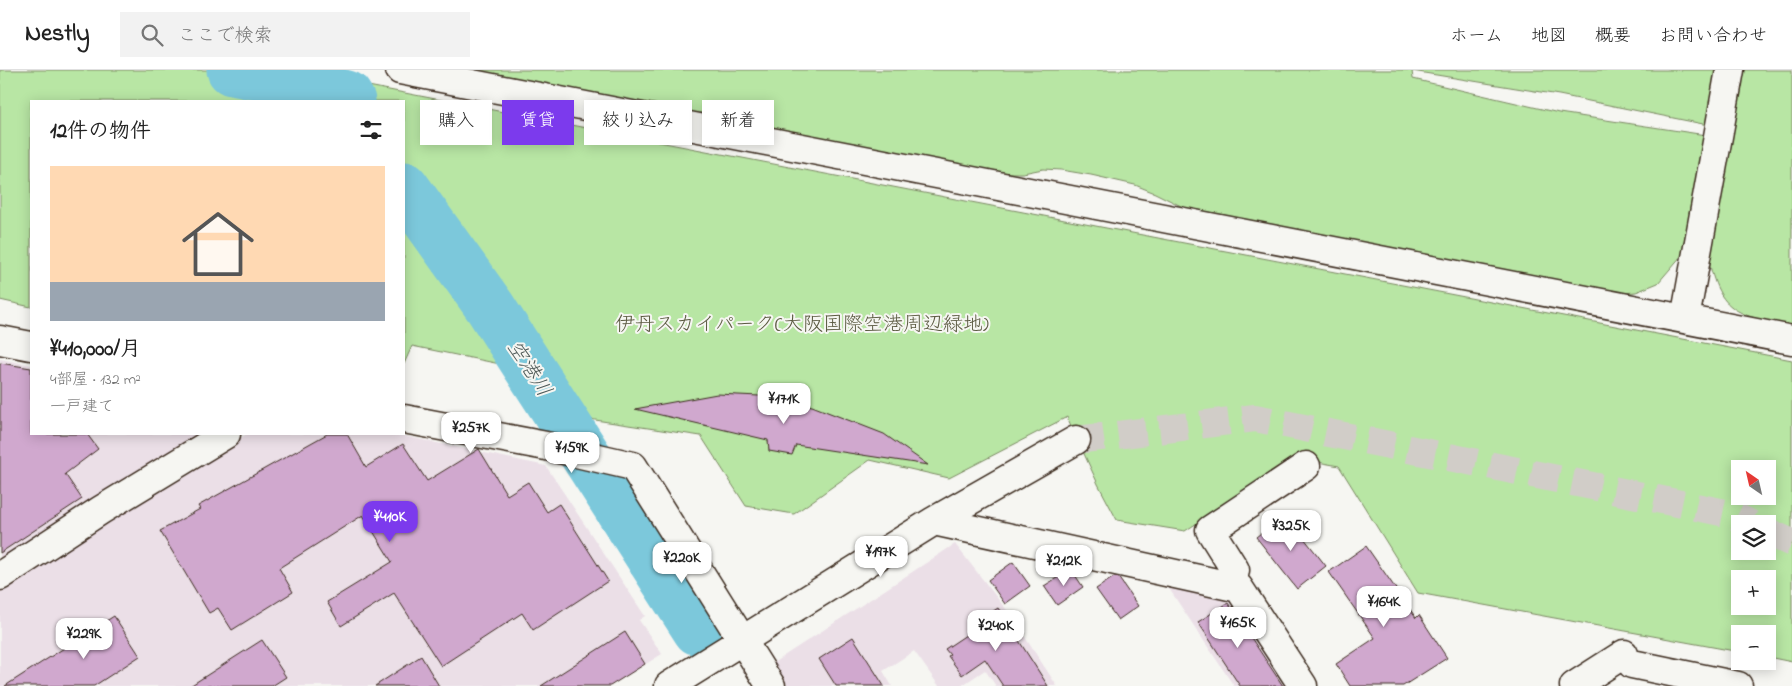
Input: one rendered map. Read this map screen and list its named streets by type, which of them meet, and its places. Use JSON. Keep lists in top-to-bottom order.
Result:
{
  "water": ["空港川"],
  "parks": ["伊丹スカイパーク(大阪国際空港周辺緑地)"],
  "north": "top left",
  "page": {
    "header": "Nestly",
    "search": "ここで検索",
    "nav": [
      "ホーム",
      "地図",
      "概要",
      "お問い合わせ"
    ],
    "chip": [
      "購入",
      "賃貸",
      "絞り込み",
      "新着"
    ],
    "heading": "12件の物件",
    "list": [
      {
        "name": "¥410,000/月",
        "note": "4部屋 · 132 m² · 一戸建て"
      }
    ],
    "price": [
      "¥171K",
      "¥257K",
      "¥159K",
      "¥410K",
      "¥325K",
      "¥197K",
      "¥220K",
      "¥212K",
      "¥164K",
      "¥165K",
      "¥240K",
      "¥229K"
    ],
    "map_buttons": ["+", "−"]
  }
}
